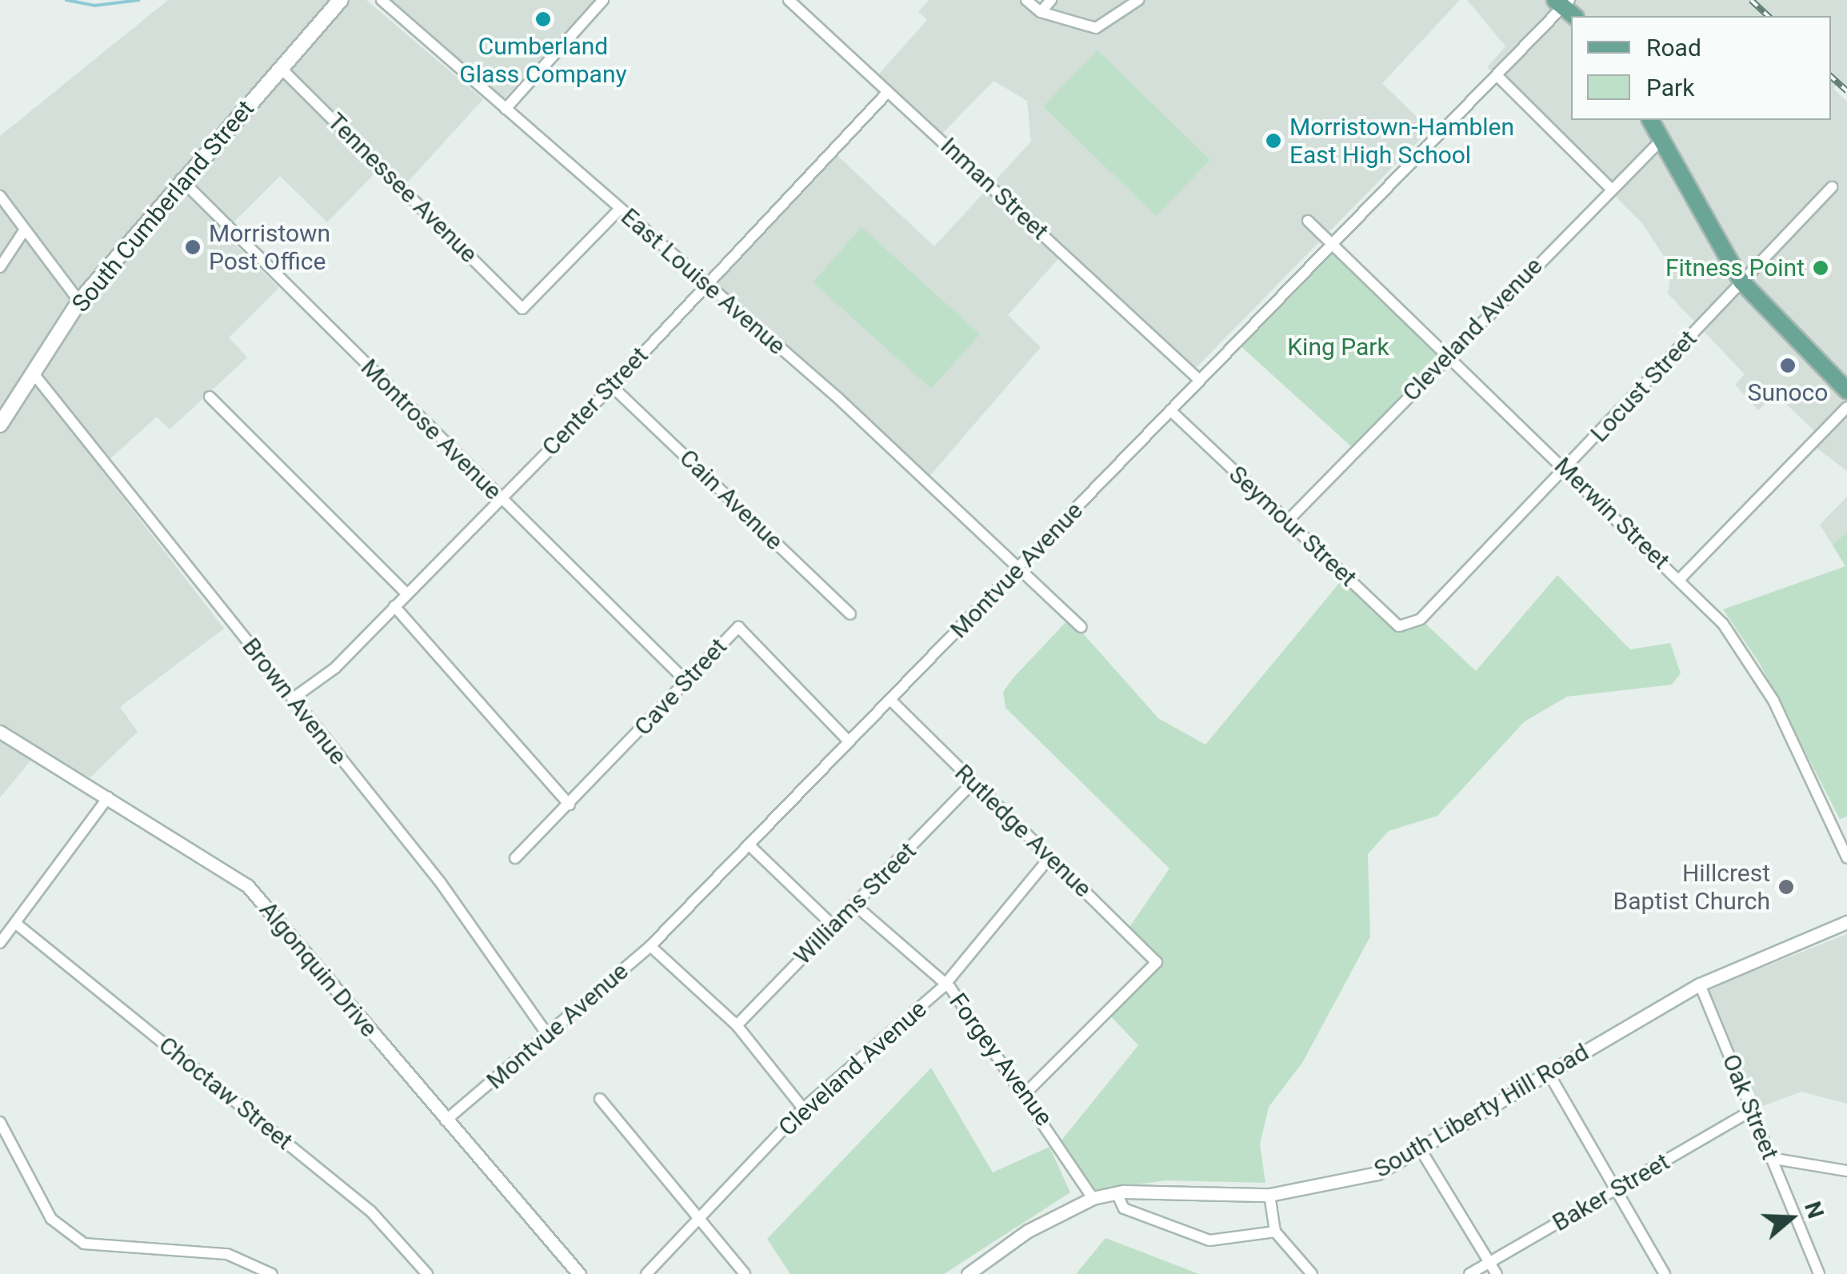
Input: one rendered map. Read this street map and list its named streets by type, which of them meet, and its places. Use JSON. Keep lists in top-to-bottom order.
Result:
{
  "streets": {
    "main road": ["South Cumberland Street"],
    "street": [
      "Tennessee Avenue",
      "Inman Street",
      "East Louise Avenue",
      "Cleveland Avenue",
      "Locust Street",
      "Center Street",
      "Montrose Avenue",
      "Cain Avenue",
      "Merwin Street",
      "Seymour Street",
      "Montvue Avenue",
      "Cave Street",
      "Brown Avenue",
      "Rutledge Avenue",
      "Williams Street",
      "Algonquin Drive",
      "Forgey Avenue",
      "Choctaw Street",
      "Oak Street",
      "South Liberty Hill Road",
      "Baker Street"
    ]
  },
  "crossings": [
    ["Tennessee Avenue", "South Cumberland Street"],
    ["Tennessee Avenue", "East Louise Avenue"],
    ["Inman Street", "Center Street"],
    ["Inman Street", "Montvue Avenue"],
    ["South Cumberland Street", "Montrose Avenue"],
    ["South Cumberland Street", "Brown Avenue"],
    ["East Louise Avenue", "Center Street"],
    ["East Louise Avenue", "Montvue Avenue"],
    ["Cleveland Avenue", "Merwin Street"],
    ["Cleveland Avenue", "Seymour Street"],
    ["Cleveland Avenue", "Rutledge Avenue"],
    ["Cleveland Avenue", "Forgey Avenue"],
    ["Locust Street", "Merwin Street"],
    ["Locust Street", "Seymour Street"],
    ["Center Street", "Montrose Avenue"],
    ["Center Street", "Cain Avenue"],
    ["Center Street", "Brown Avenue"],
    ["Montrose Avenue", "Cave Street"],
    ["Merwin Street", "Montvue Avenue"],
    ["Seymour Street", "Montvue Avenue"],
    ["Montvue Avenue", "Cave Street"],
    ["Montvue Avenue", "Brown Avenue"],
    ["Montvue Avenue", "Rutledge Avenue"],
    ["Montvue Avenue", "Algonquin Drive"],
    ["Rutledge Avenue", "Williams Street"],
    ["Rutledge Avenue", "Forgey Avenue"],
    ["Williams Street", "Forgey Avenue"],
    ["Forgey Avenue", "South Liberty Hill Road"],
    ["Oak Street", "South Liberty Hill Road"],
    ["Oak Street", "Baker Street"]
  ],
  "parks": ["King Park"],
  "places": [
    "Cumberland Glass Company",
    "Morristown-Hamblen East High School",
    "Morristown Post Office",
    "Fitness Point",
    "Sunoco",
    "Hillcrest Baptist Church"
  ],
  "legend": ["Road", "Park"],
  "north": "right"
}
